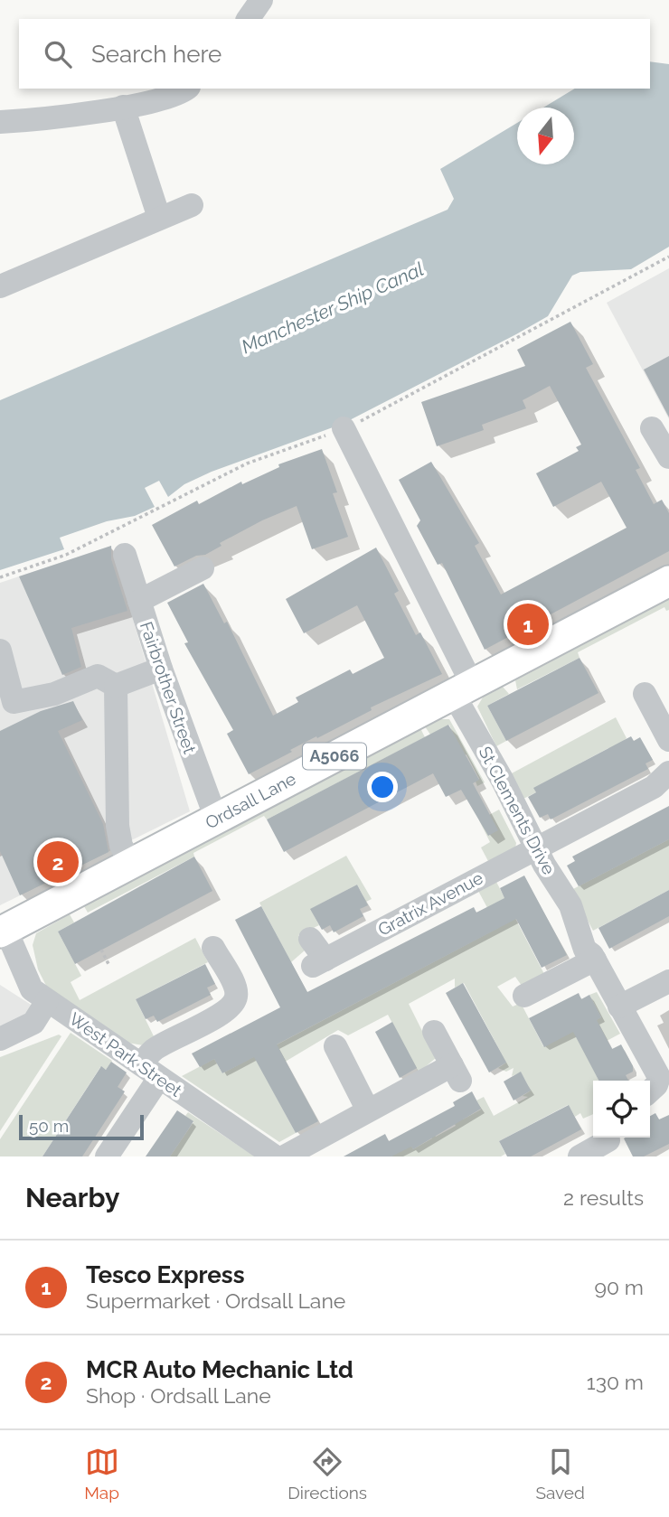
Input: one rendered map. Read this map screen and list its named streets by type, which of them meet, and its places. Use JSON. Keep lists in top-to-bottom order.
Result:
{
  "streets": {
    "main road": ["A5066", "Ordsall Lane"],
    "street": [
      "Fairbrother Street",
      "St Clements Drive",
      "Gratrix Avenue",
      "West Park Street"
    ]
  },
  "crossings": [
    ["Fairbrother Street", "Ordsall Lane"],
    ["Ordsall Lane", "St Clements Drive"],
    ["Ordsall Lane", "West Park Street"],
    ["St Clements Drive", "Gratrix Avenue"]
  ],
  "water": ["Manchester Ship Canal"],
  "scale_bar": "50 m",
  "north": "bottom",
  "page": {
    "search": "Search here",
    "pins": ["1", "2"],
    "scale": "50 m",
    "heading": ["Nearby", "2 results"],
    "list": [
      {
        "mark": "1",
        "name": "Tesco Express",
        "note": "Supermarket · Ordsall Lane",
        "value": "90 m"
      },
      {
        "mark": "2",
        "name": "MCR Auto Mechanic Ltd",
        "note": "Shop · Ordsall Lane",
        "value": "130 m"
      }
    ],
    "nav": ["Map", "Directions", "Saved"]
  }
}
